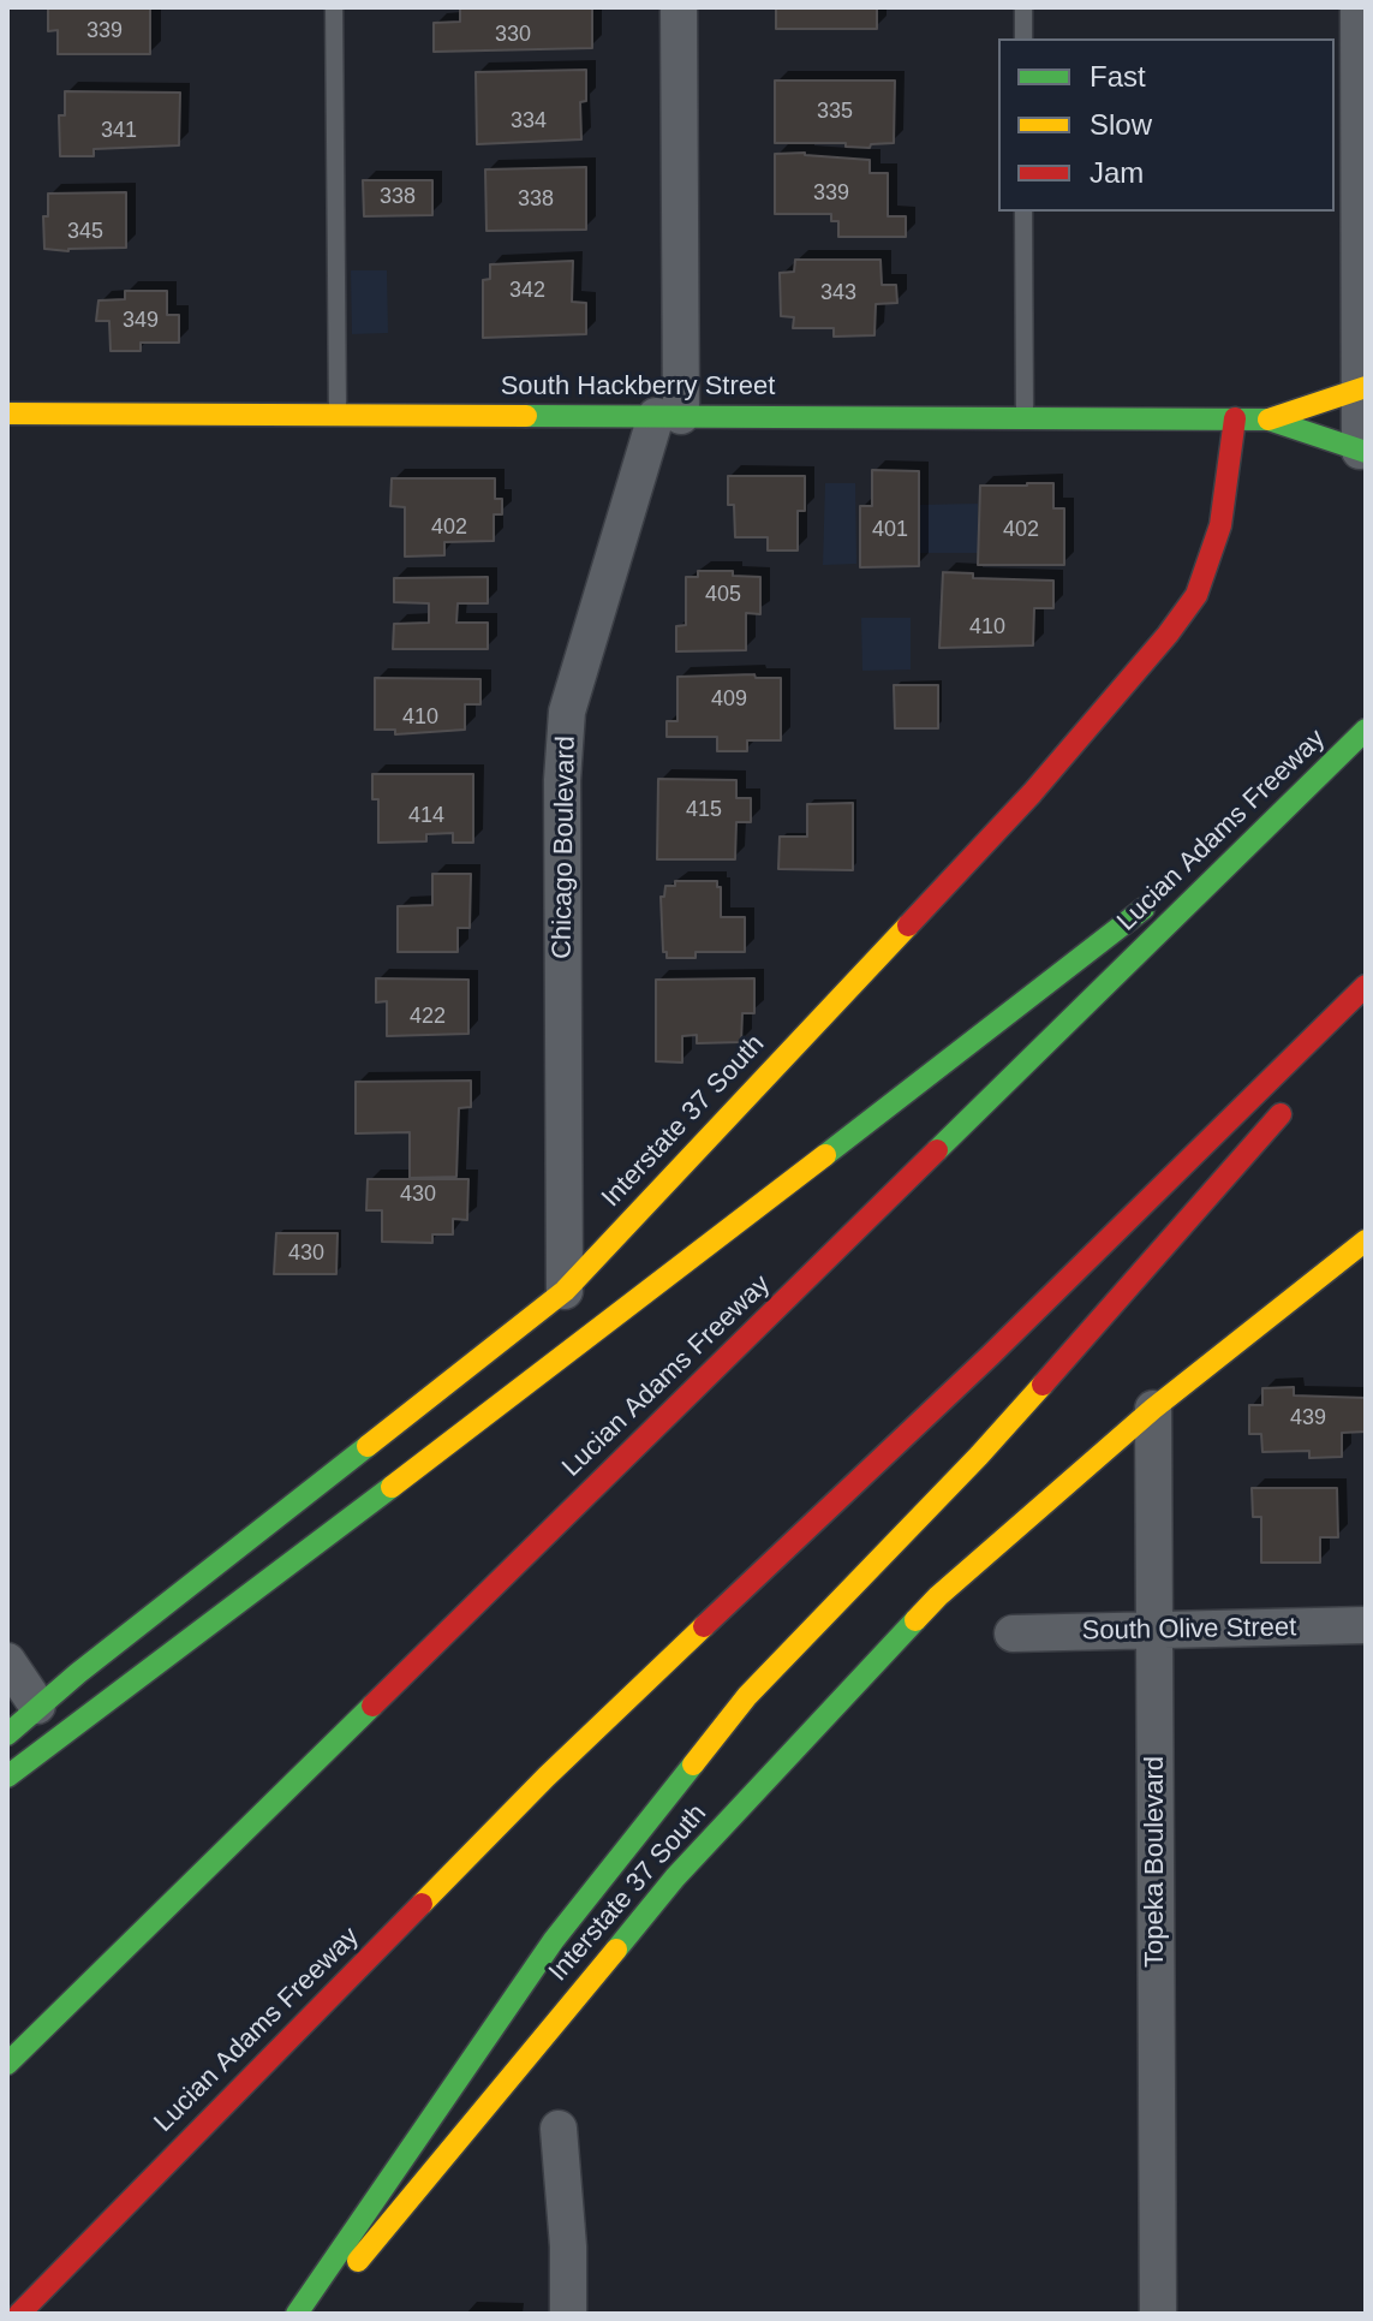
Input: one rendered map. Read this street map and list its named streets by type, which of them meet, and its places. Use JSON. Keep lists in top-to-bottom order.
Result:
{
  "streets": {
    "main road": ["South Hackberry Street", "Lucian Adams Freeway", "Interstate 37 South"],
    "street": ["Chicago Boulevard", "South Olive Street", "Topeka Boulevard"]
  },
  "crossings": [
    ["South Hackberry Street", "Chicago Boulevard"],
    ["South Hackberry Street", "Interstate 37 South"],
    ["Chicago Boulevard", "Interstate 37 South"],
    ["Interstate 37 South", "Topeka Boulevard"],
    ["South Olive Street", "Topeka Boulevard"]
  ],
  "house_numbers": [
    "339",
    "330",
    "335",
    "334",
    "341",
    "339",
    "338",
    "338",
    "345",
    "342",
    "343",
    "349",
    "402",
    "401",
    "402",
    "405",
    "410",
    "409",
    "410",
    "415",
    "414",
    "422",
    "430",
    "430",
    "439"
  ],
  "legend": ["Fast", "Slow", "Jam"]
}
